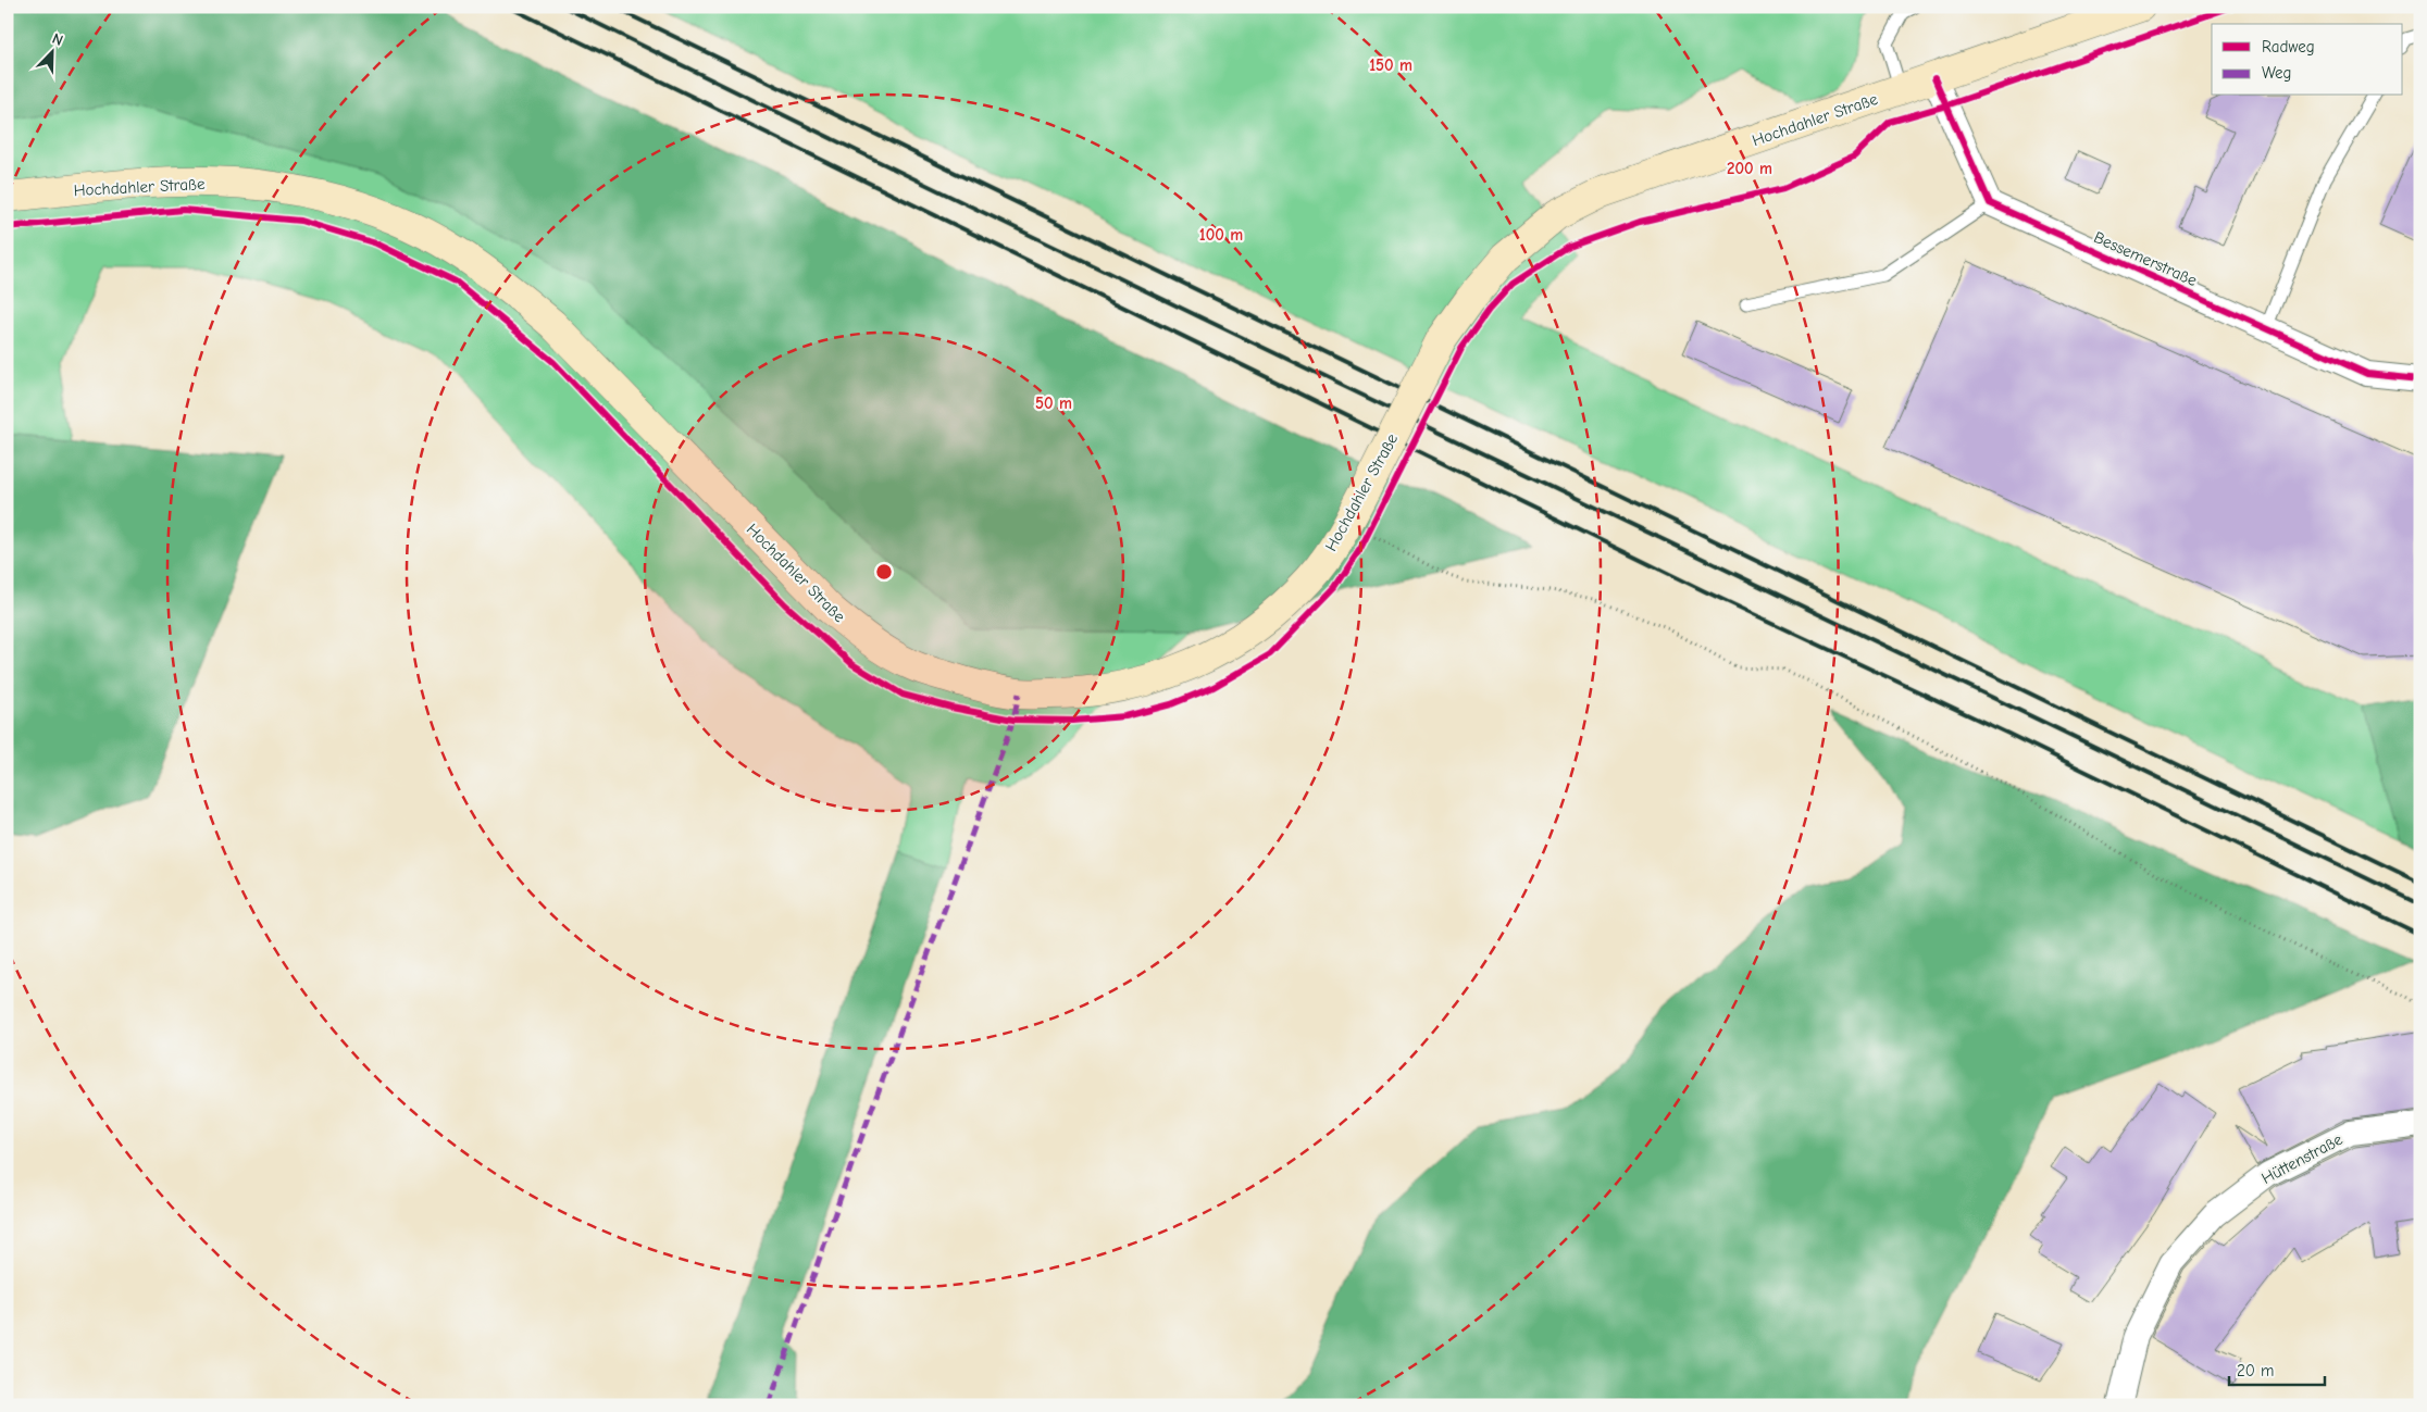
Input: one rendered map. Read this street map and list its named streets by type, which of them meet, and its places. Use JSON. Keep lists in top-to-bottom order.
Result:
{
  "streets": {
    "main road": ["Hochdahler Straße"],
    "street": ["Bessemerstraße", "Hüttenstraße"]
  },
  "legend": ["Radweg", "Weg"],
  "scale_bar": "20 m",
  "north": "top right",
  "rings": [
    "150 m",
    "200 m",
    "100 m",
    "50 m"
  ]
}
